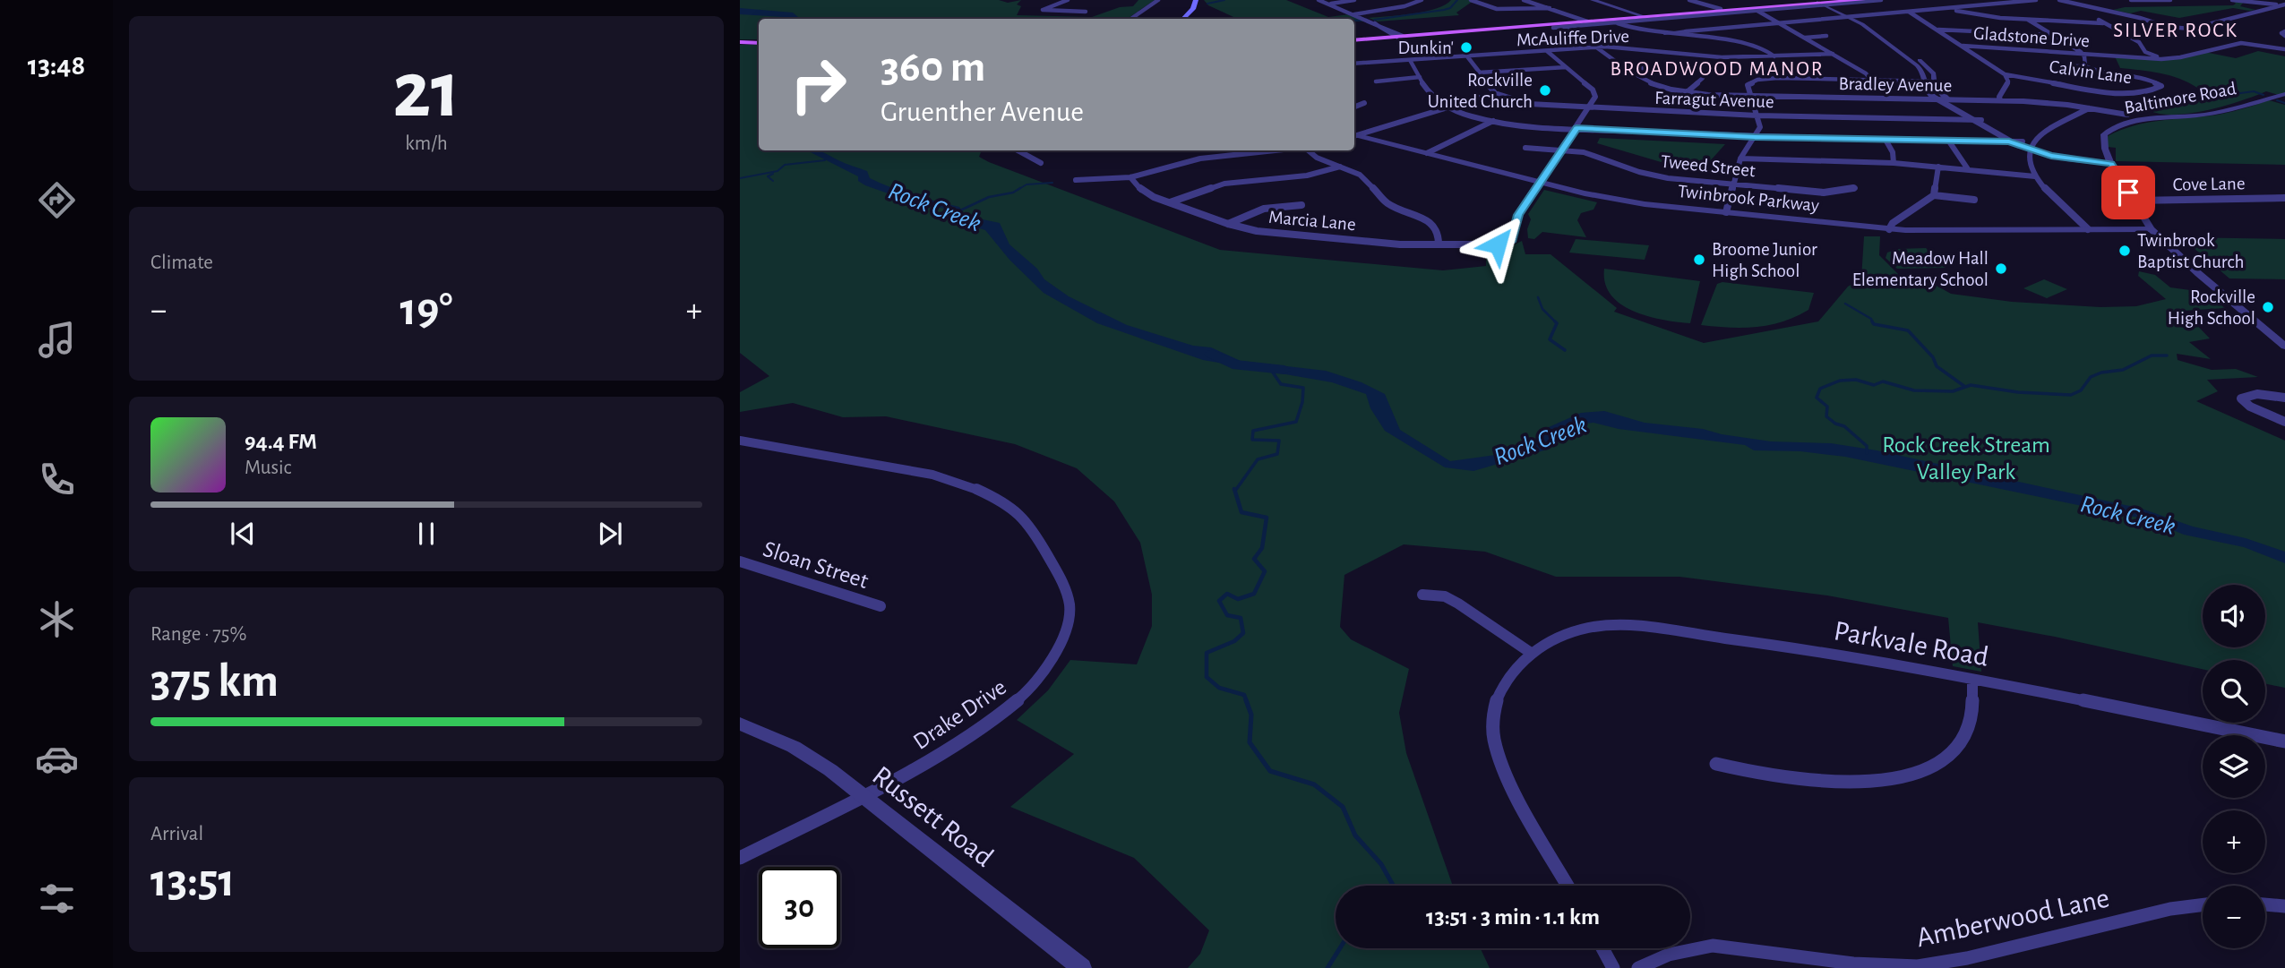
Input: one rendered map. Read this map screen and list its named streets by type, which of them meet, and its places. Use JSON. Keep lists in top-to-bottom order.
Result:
{
  "streets": {
    "street": [
      "Gladstone Drive",
      "McAuliffe Drive",
      "Calvin Lane",
      "Bradley Avenue",
      "Baltimore Road",
      "Farragut Avenue",
      "Tweed Street",
      "Cove Lane",
      "Twinbrook Parkway",
      "Marcia Lane",
      "Sloan Street",
      "Parkvale Road",
      "Drake Drive",
      "Russett Road",
      "Amberwood Lane"
    ]
  },
  "crossings": [
    ["Gladstone Drive", "Calvin Lane"],
    ["McAuliffe Drive", "Bradley Avenue"],
    ["Baltimore Road", "Cove Lane"],
    ["Baltimore Road", "Twinbrook Parkway"],
    ["Twinbrook Parkway", "Marcia Lane"],
    ["Drake Drive", "Russett Road"]
  ],
  "districts": ["SILVER ROCK", "BROADWOOD MANOR"],
  "water": ["Rock Creek"],
  "parks": ["Rock Creek Stream Valley Park"],
  "places": [
    "Dunkin'",
    "Rockville United Church",
    "Twinbrook Baptist Church",
    "Broome Junior High School",
    "Meadow Hall Elementary School",
    "Rockville High School"
  ],
  "page": {
    "tabs": "13:48",
    "tile": [
      ["21", "km/h"],
      "Climate",
      ["Range · 75%", "375 km"],
      ["Arrival", "13:51"]
    ],
    "turn": ["360 m", "Gruenther Avenue"],
    "heat": ["−", "19°", "+"],
    "song": ["94.4 FM", "Music"],
    "map_buttons": ["+", "−"],
    "limit": "30",
    "trip": "13:51 · 3 min · 1.1 km"
  }
}
